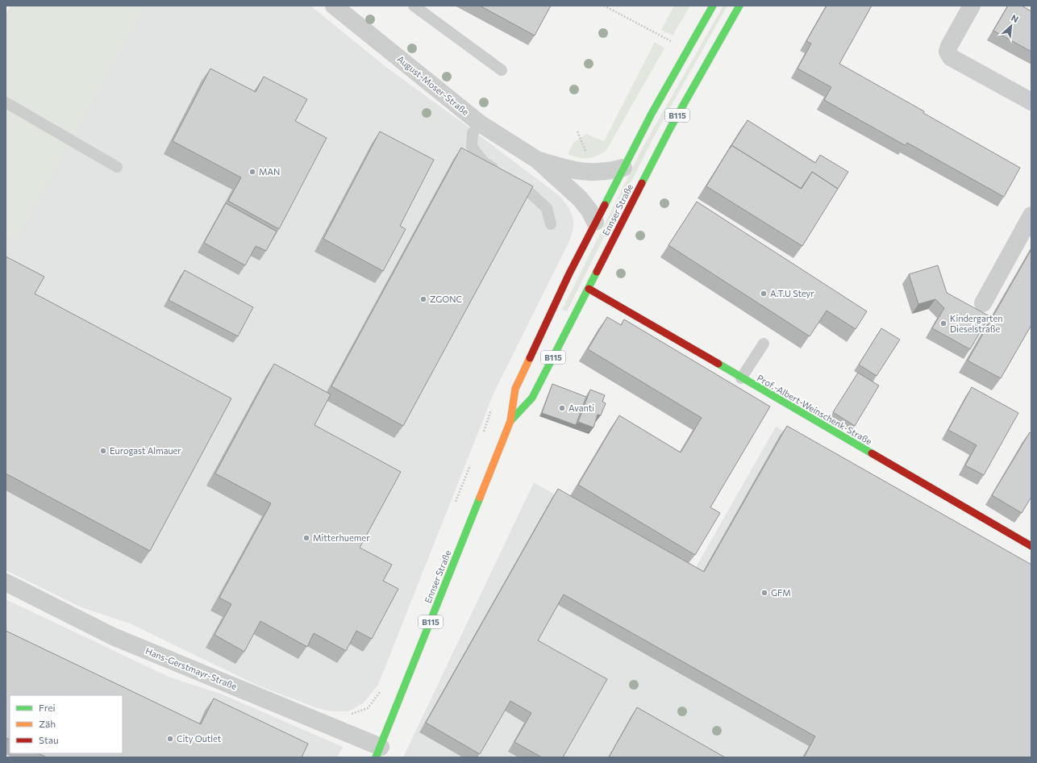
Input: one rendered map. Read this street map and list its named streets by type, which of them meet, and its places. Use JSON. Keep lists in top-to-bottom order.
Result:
{
  "streets": {
    "main road": ["B115", "Ennser Straße", "Prof.-Albert-Weinschenk-Straße"],
    "street": ["August-Moser-Straße", "Hans-Gerstmayr-Straße"]
  },
  "crossings": [
    ["August-Moser-Straße", "Ennser Straße"],
    ["Ennser Straße", "Prof.-Albert-Weinschenk-Straße"],
    ["Ennser Straße", "Hans-Gerstmayr-Straße"]
  ],
  "places": [
    "MAN",
    "A.T.U Steyr",
    "ZGONC",
    "Kindergarten Dieselstraße",
    "Avanti",
    "Eurogast Almauer",
    "Mitterhuemer",
    "GFM",
    "City Outlet"
  ],
  "legend": ["Frei", "Zäh", "Stau"],
  "north": "top right"
}
